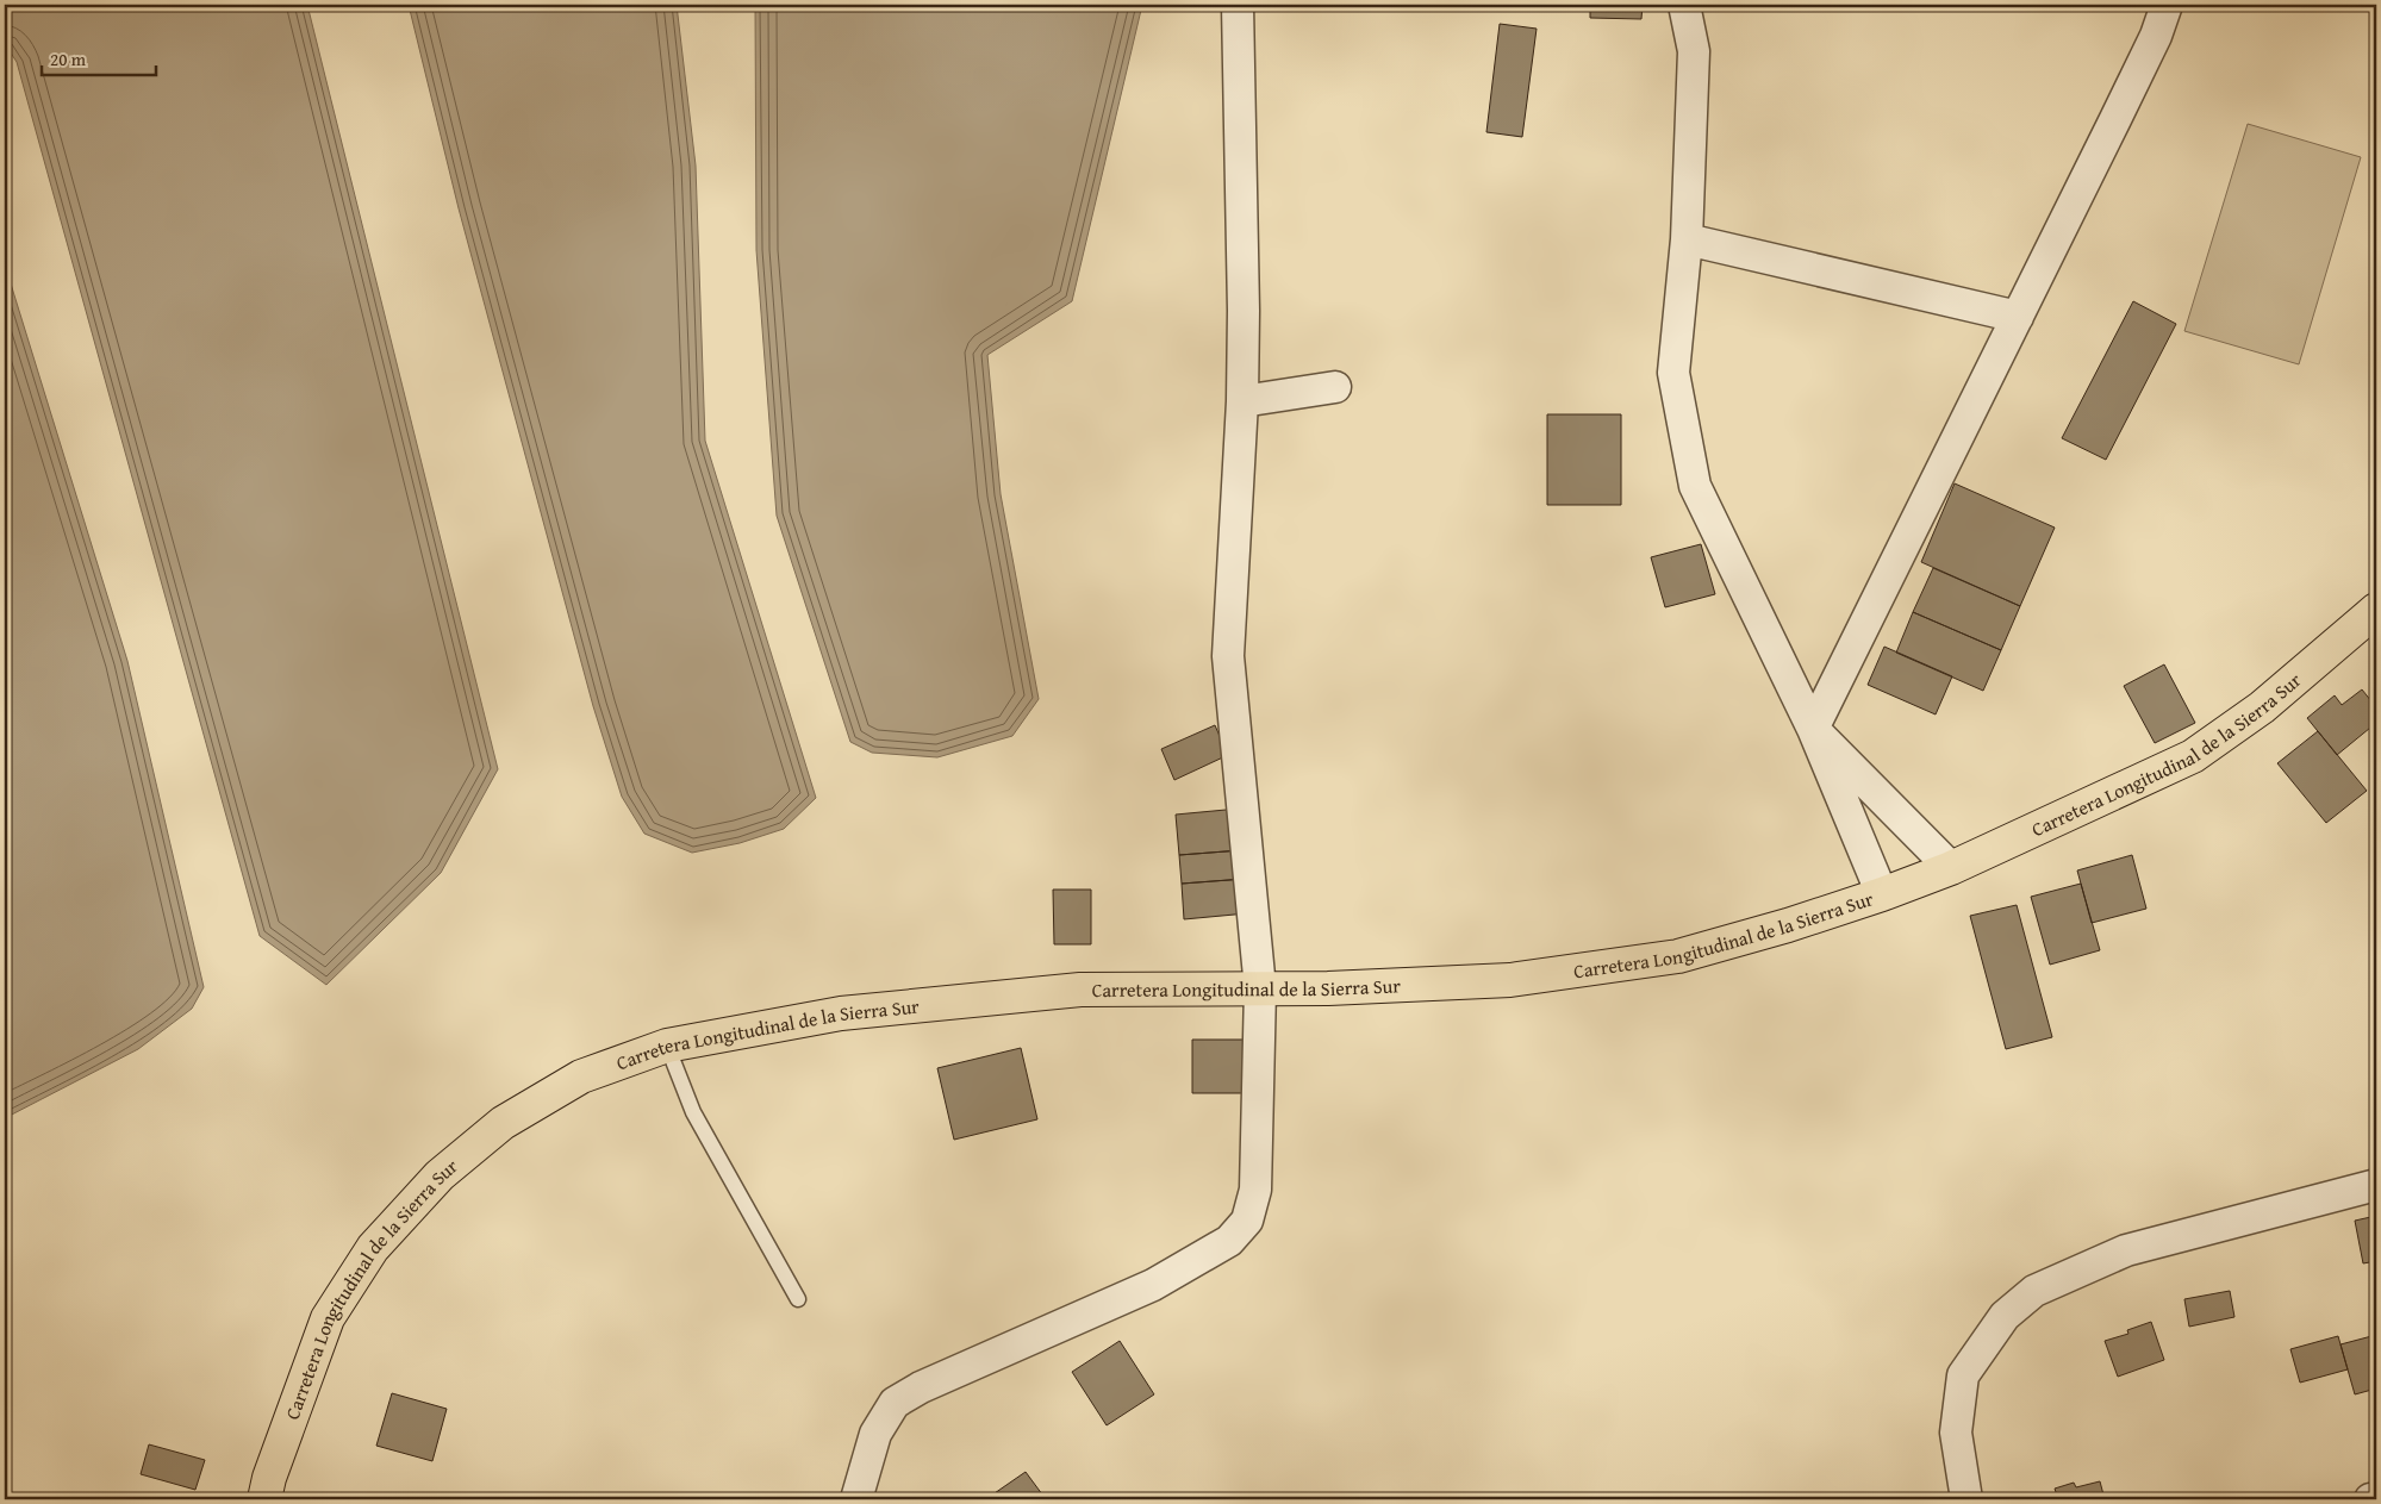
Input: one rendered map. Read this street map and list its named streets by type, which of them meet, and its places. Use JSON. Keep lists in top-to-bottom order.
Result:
{
  "streets": {
    "highway": ["Carretera Longitudinal de la Sierra Sur"]
  },
  "scale_bar": "20 m"
}
